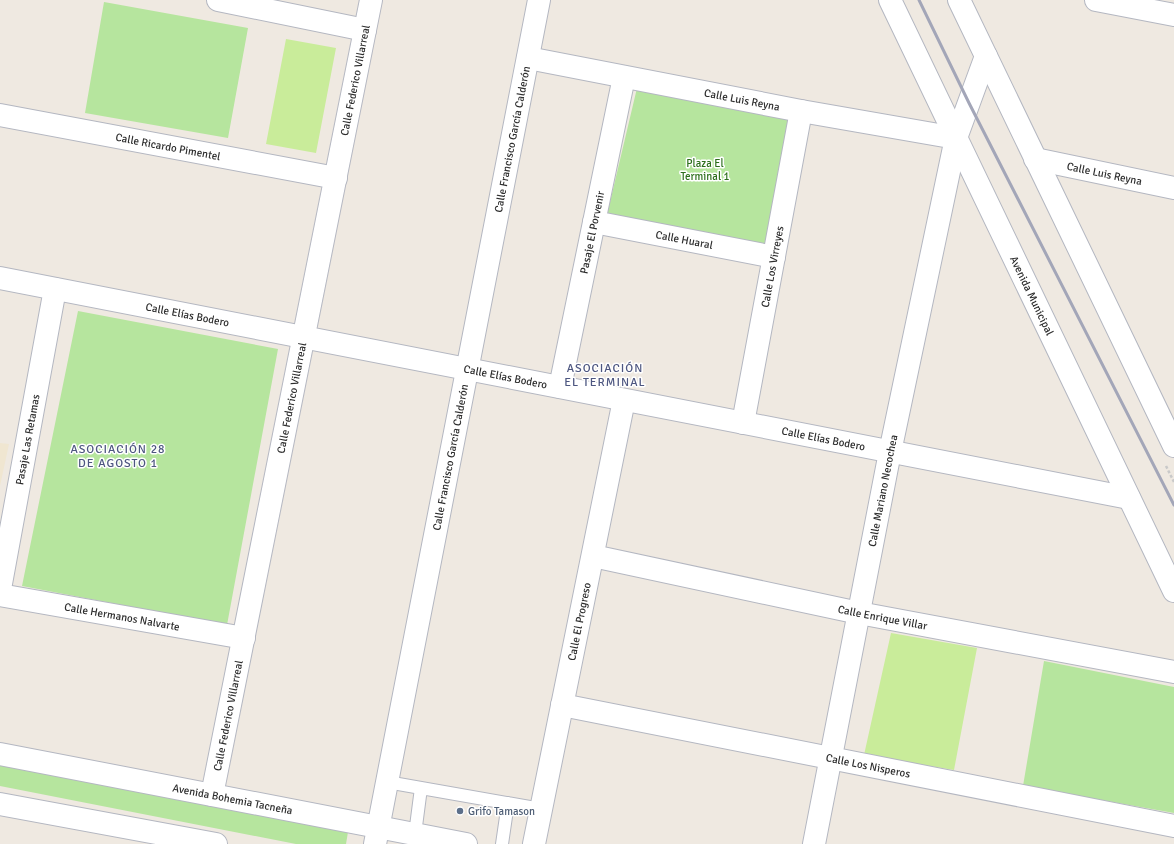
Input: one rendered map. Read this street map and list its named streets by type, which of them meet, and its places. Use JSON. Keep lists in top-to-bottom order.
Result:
{
  "streets": {
    "street": [
      "Calle Federico Villarreal",
      "Calle Luis Reyna",
      "Calle Francisco García Calderón",
      "Calle Ricardo Pimentel",
      "Pasaje El Porvenir",
      "Calle Huaral",
      "Calle Los Virreyes",
      "Avenida Municipal",
      "Calle Elías Bodero",
      "Pasaje Las Retamas",
      "Calle Mariano Necochea",
      "Calle Hermanos Nalvarte",
      "Calle Enrique Villar",
      "Calle El Progreso",
      "Calle Los Nisperos",
      "Avenida Bohemia Tacneña"
    ]
  },
  "crossings": [
    ["Calle Federico Villarreal", "Calle Ricardo Pimentel"],
    ["Calle Federico Villarreal", "Calle Elías Bodero"],
    ["Calle Federico Villarreal", "Calle Hermanos Nalvarte"],
    ["Calle Federico Villarreal", "Avenida Bohemia Tacneña"],
    ["Calle Luis Reyna", "Calle Francisco García Calderón"],
    ["Calle Luis Reyna", "Pasaje El Porvenir"],
    ["Calle Luis Reyna", "Calle Los Virreyes"],
    ["Calle Luis Reyna", "Avenida Municipal"],
    ["Calle Luis Reyna", "Calle Mariano Necochea"],
    ["Calle Francisco García Calderón", "Calle Elías Bodero"],
    ["Calle Francisco García Calderón", "Avenida Bohemia Tacneña"],
    ["Pasaje El Porvenir", "Calle Huaral"],
    ["Pasaje El Porvenir", "Calle Elías Bodero"],
    ["Calle Huaral", "Calle Los Virreyes"],
    ["Calle Los Virreyes", "Calle Elías Bodero"],
    ["Avenida Municipal", "Calle Elías Bodero"],
    ["Avenida Municipal", "Calle Mariano Necochea"],
    ["Calle Elías Bodero", "Pasaje Las Retamas"],
    ["Calle Elías Bodero", "Calle Mariano Necochea"],
    ["Calle Elías Bodero", "Calle El Progreso"],
    ["Calle Mariano Necochea", "Calle Enrique Villar"],
    ["Calle Mariano Necochea", "Calle Los Nisperos"],
    ["Calle Enrique Villar", "Calle El Progreso"],
    ["Calle El Progreso", "Calle Los Nisperos"]
  ],
  "districts": ["ASOCIACIÓN EL TERMINAL", "ASOCIACIÓN 28 DE AGOSTO 1"],
  "parks": ["Plaza El Terminal 1"],
  "places": ["Grifo Tamason"]
}
